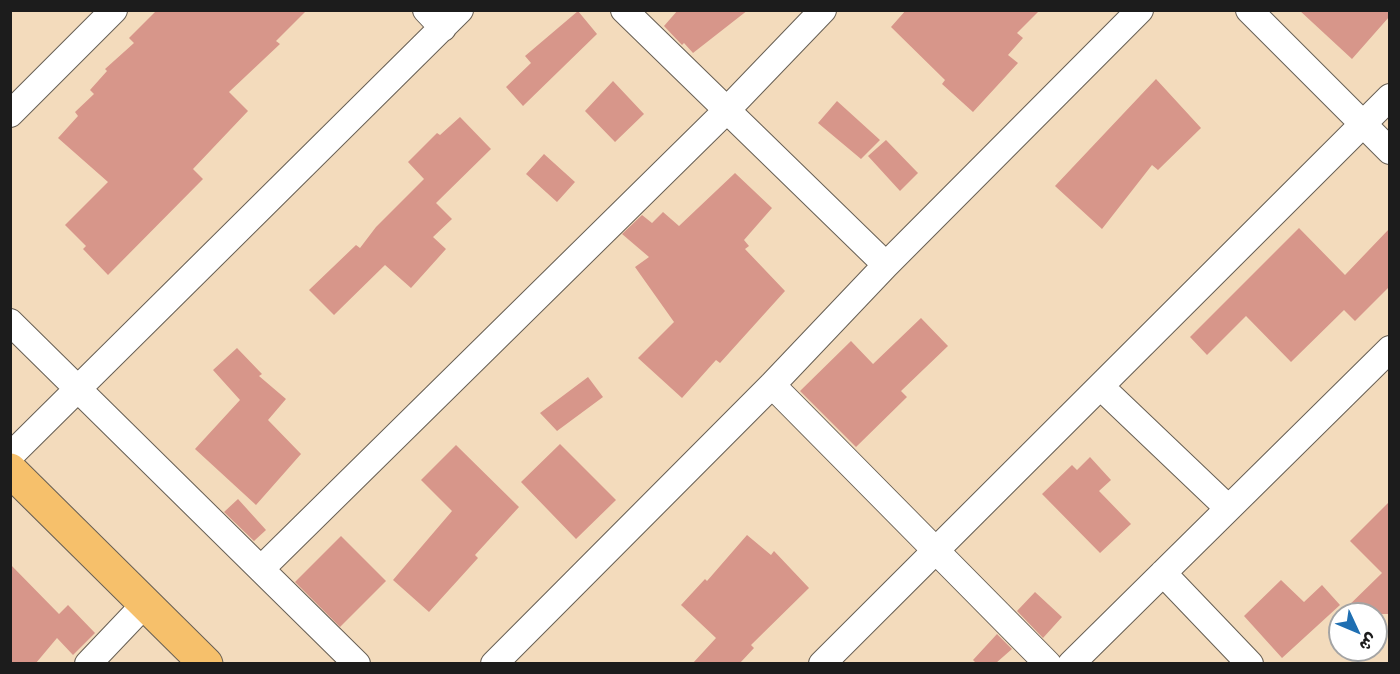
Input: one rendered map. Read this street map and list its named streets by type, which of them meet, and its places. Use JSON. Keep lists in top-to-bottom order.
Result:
{
  "north": "bottom right"
}
